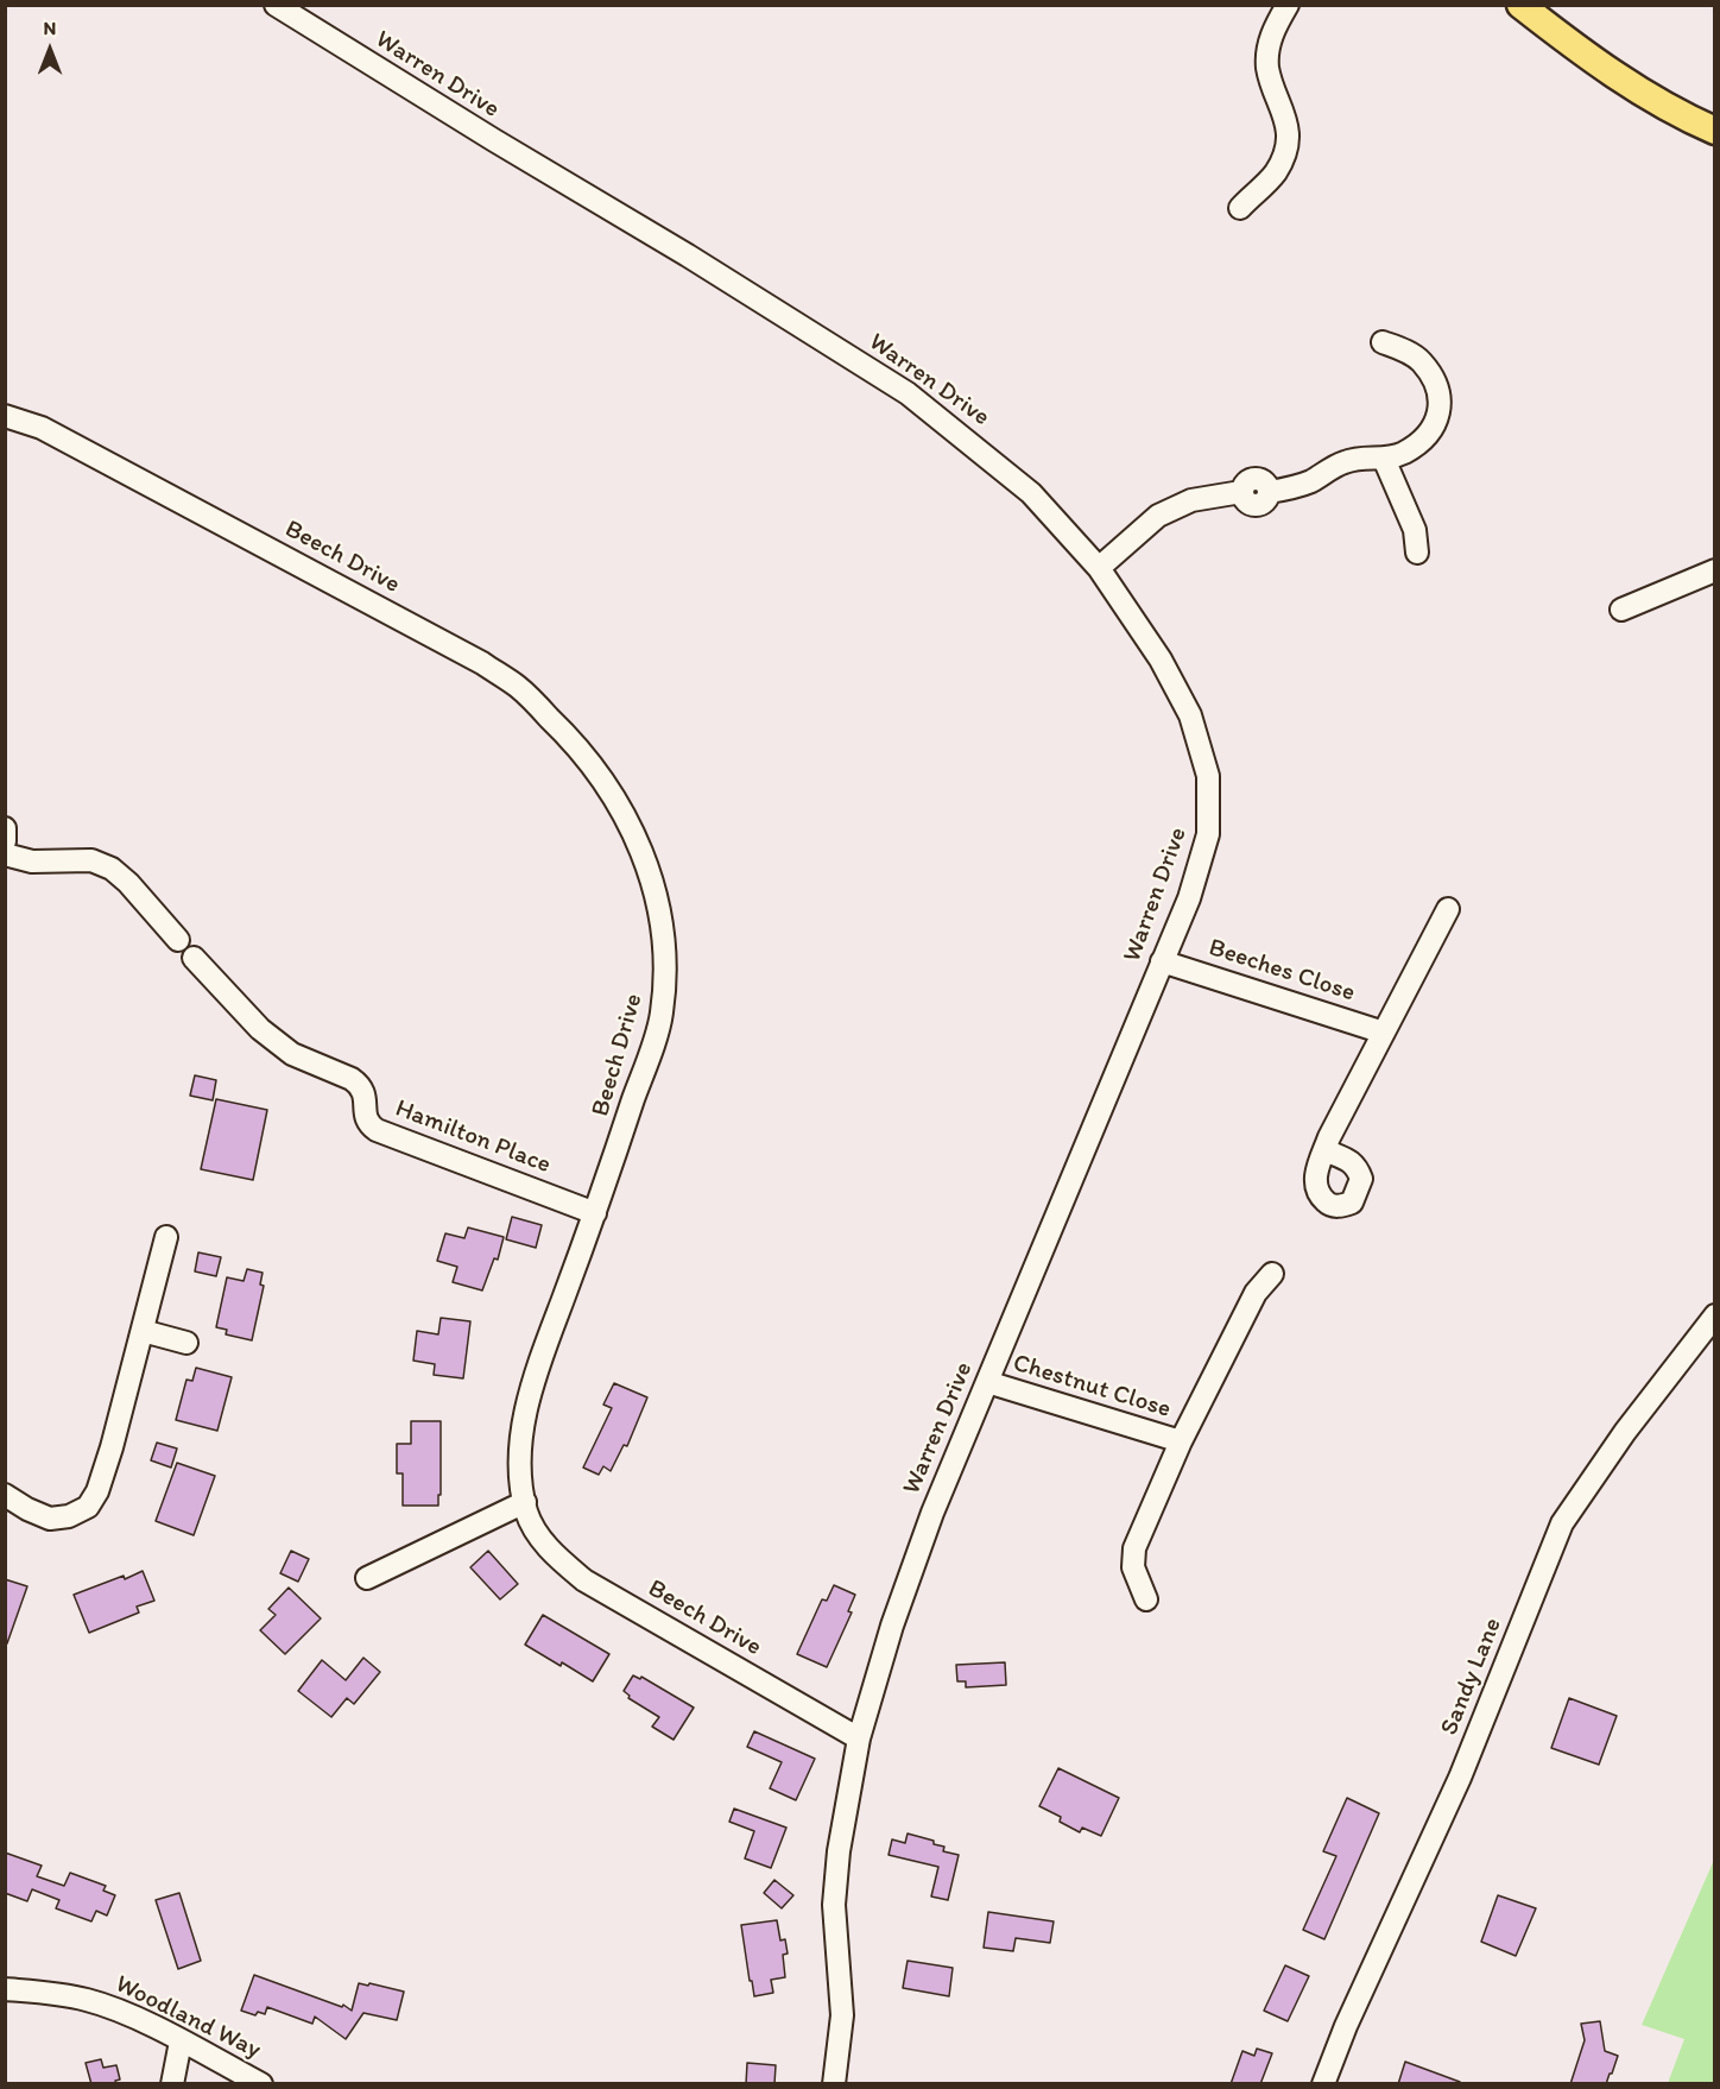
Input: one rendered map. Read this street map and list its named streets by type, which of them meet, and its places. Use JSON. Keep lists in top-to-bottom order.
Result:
{
  "streets": {
    "street": [
      "Warren Drive",
      "Beech Drive",
      "Beeches Close",
      "Hamilton Place",
      "Chestnut Close",
      "Sandy Lane",
      "Woodland Way"
    ]
  },
  "crossings": [
    ["Warren Drive", "Beech Drive"],
    ["Warren Drive", "Beeches Close"],
    ["Warren Drive", "Chestnut Close"],
    ["Beech Drive", "Hamilton Place"]
  ],
  "north": "top"
}
